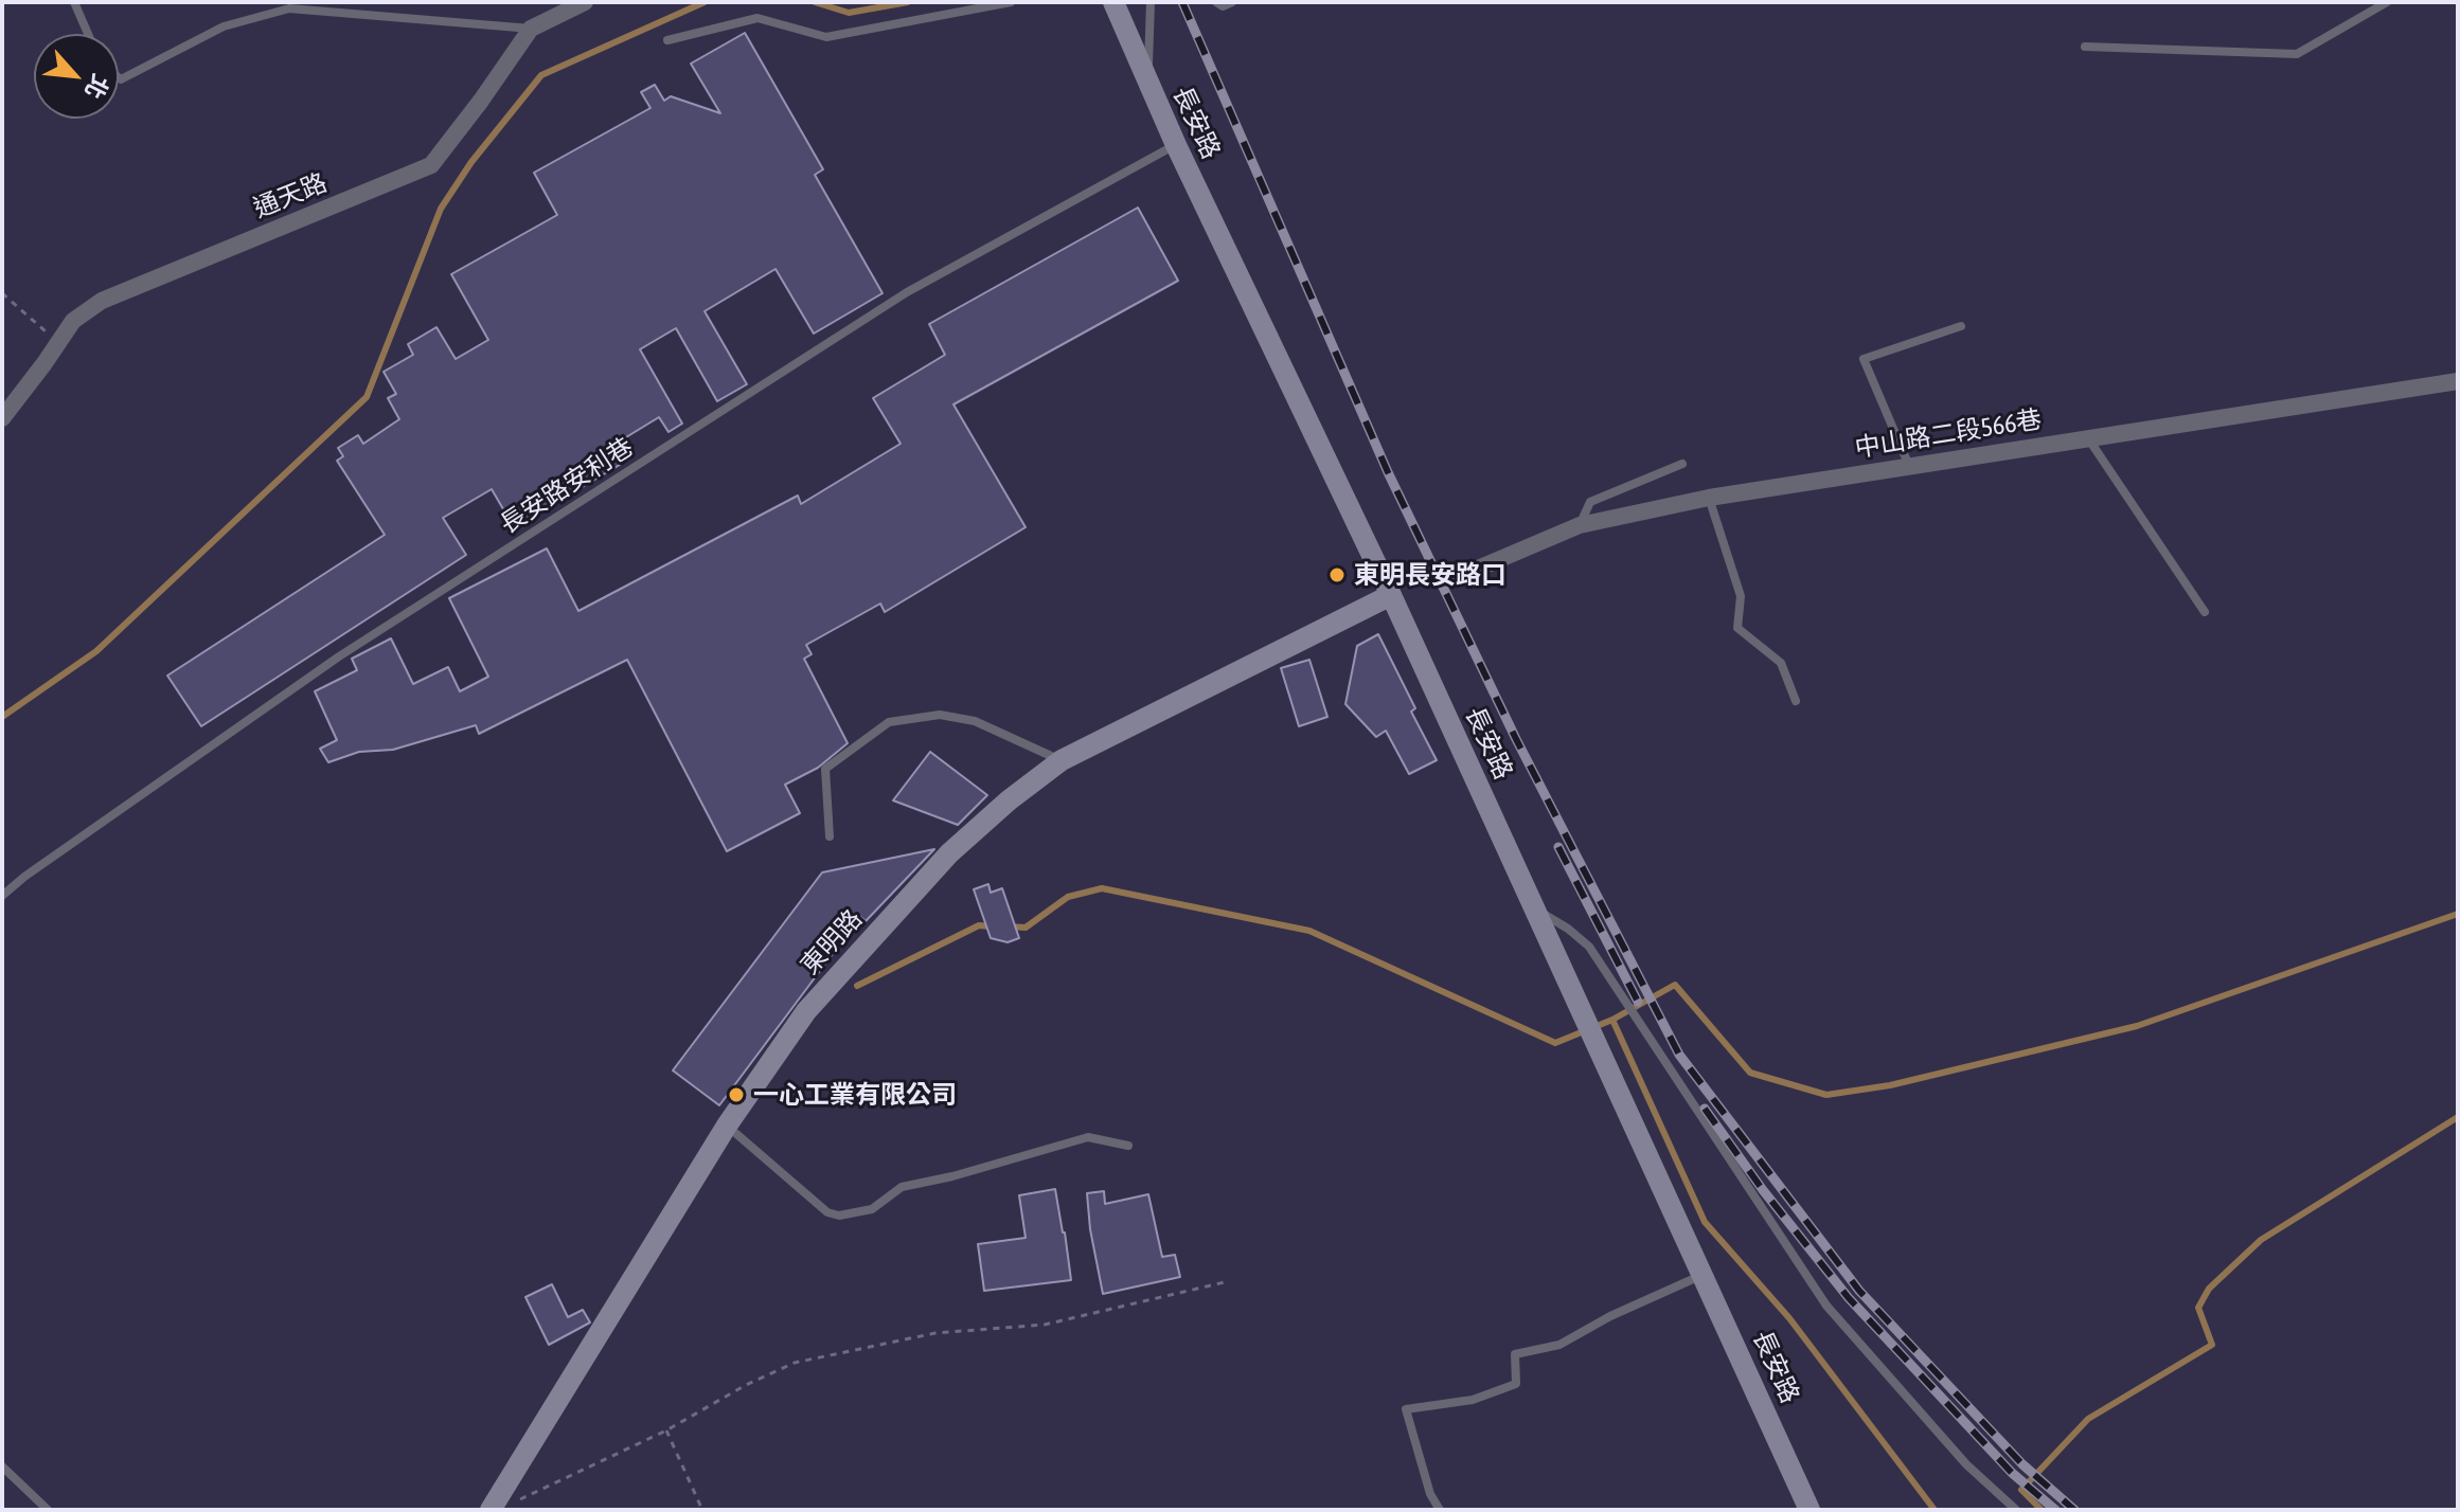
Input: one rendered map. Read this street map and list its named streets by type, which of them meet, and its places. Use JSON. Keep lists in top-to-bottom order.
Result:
{
  "streets": {
    "main road": ["長安路", "東明路"],
    "street": ["通天路", "中山路二段566巷"],
    "lane": ["長安路安利巷"]
  },
  "crossings": [
    ["長安路", "長安路安利巷"],
    ["長安路", "東明路"]
  ],
  "places": ["東明長安路口", "一心工業有限公司"],
  "north": "bottom right"
}
